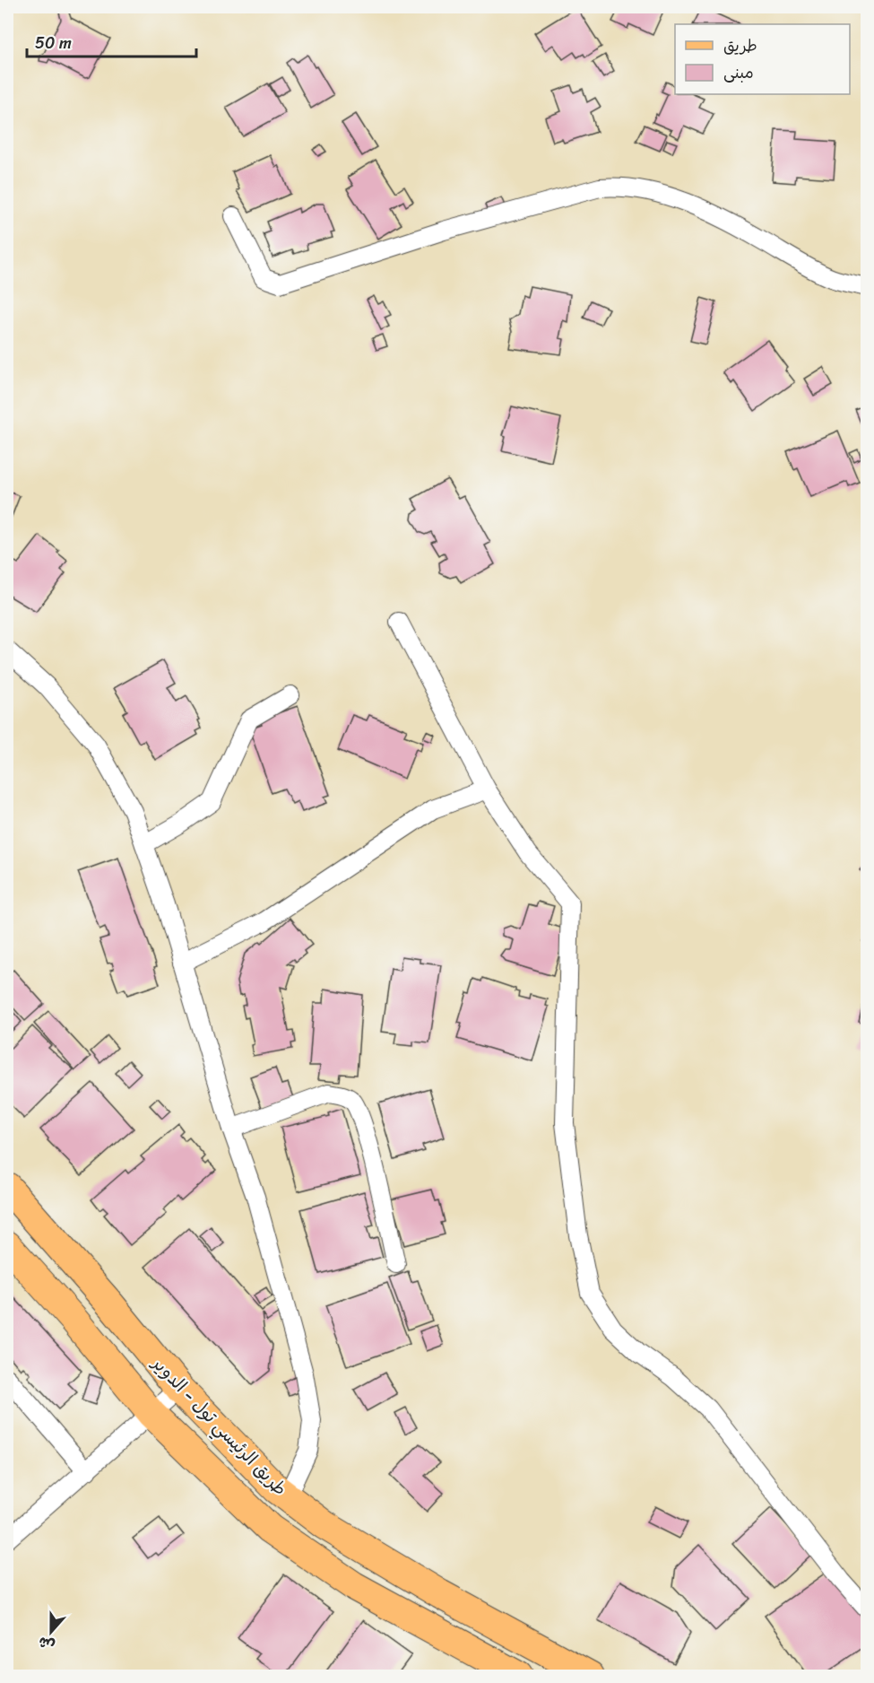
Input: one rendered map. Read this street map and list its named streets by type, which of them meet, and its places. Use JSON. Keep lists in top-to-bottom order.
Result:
{
  "streets": {
    "main road": ["طريق الرئيسي تول - الدوير"]
  },
  "legend": ["طريق", "مبنى"],
  "scale_bar": "50 m",
  "north": "bottom"
}
